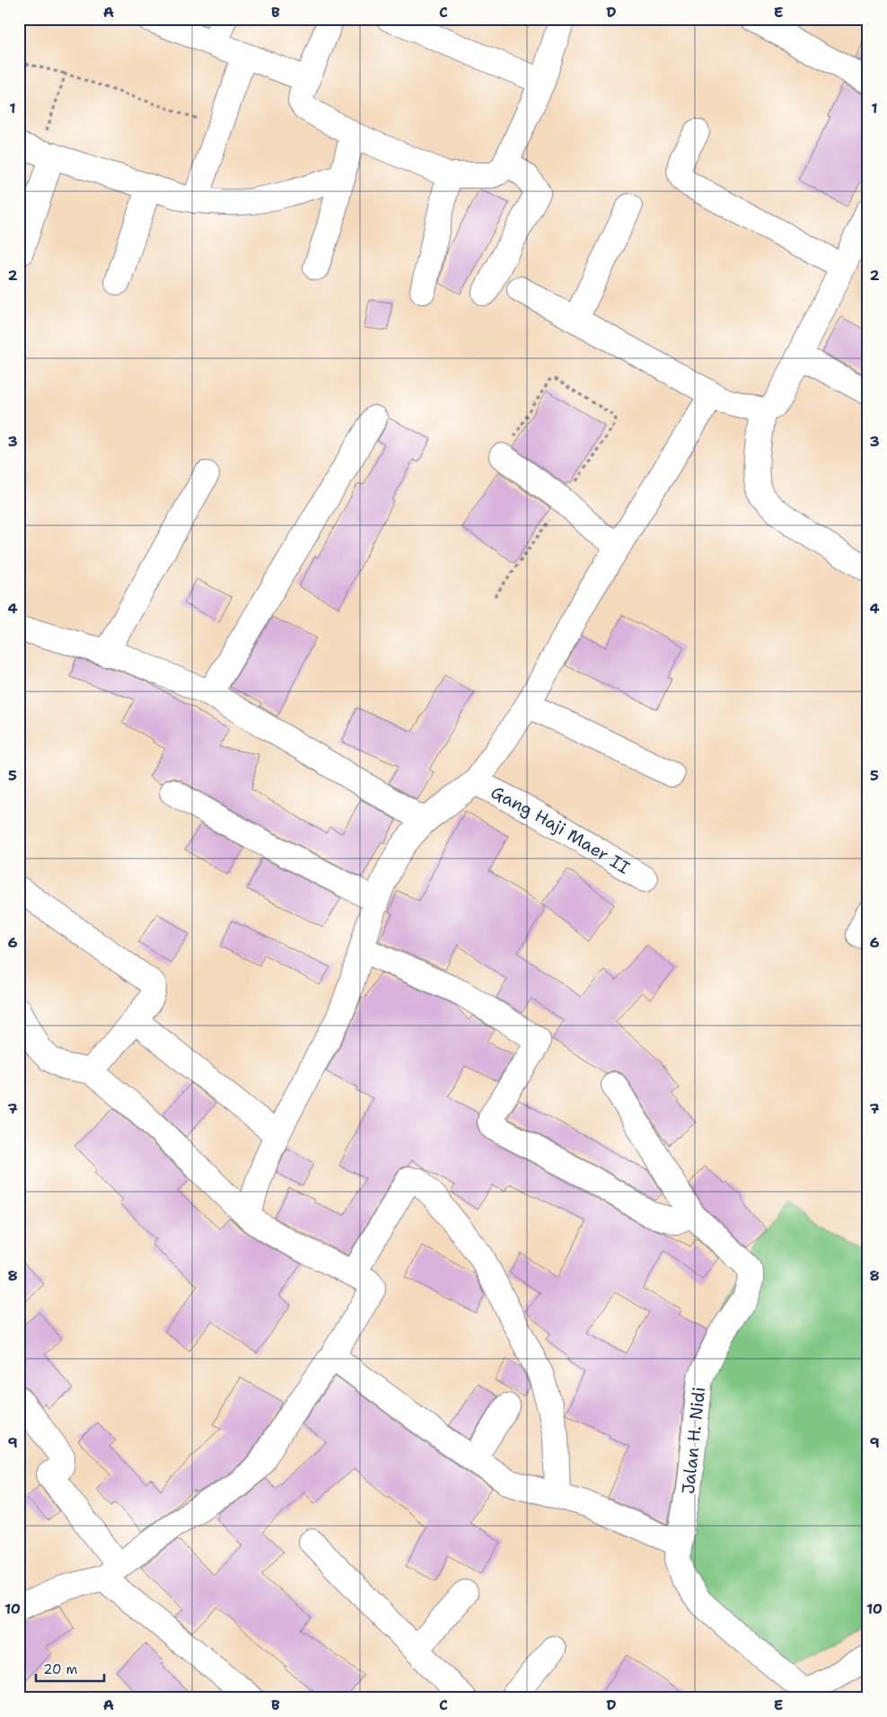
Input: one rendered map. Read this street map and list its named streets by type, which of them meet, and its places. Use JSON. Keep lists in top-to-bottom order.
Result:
{
  "streets": {
    "street": ["Gang Haji Maer II", "Jalan H. Nidi"]
  },
  "scale_bar": "20 m",
  "grid": {
    "columns": [
      "A",
      "B",
      "C",
      "D",
      "E"
    ],
    "rows": [
      "1",
      "2",
      "3",
      "4",
      "5",
      "6",
      "7",
      "8",
      "9",
      "10"
    ]
  }
}
